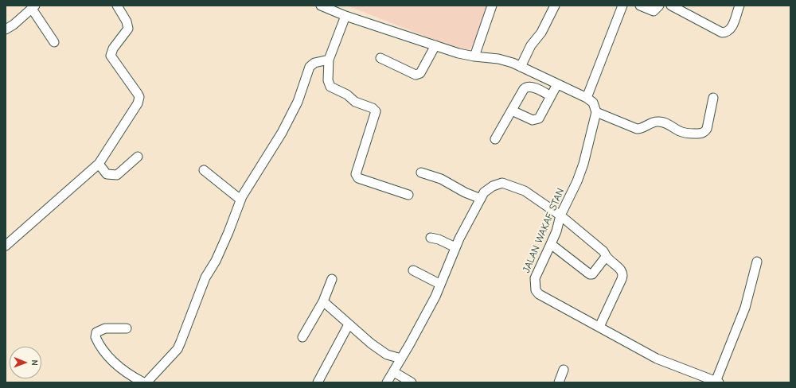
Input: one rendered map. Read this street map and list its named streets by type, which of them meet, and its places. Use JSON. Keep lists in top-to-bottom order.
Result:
{
  "streets": {
    "street": ["JALAN WAKAF STAN"]
  },
  "north": "right"
}
